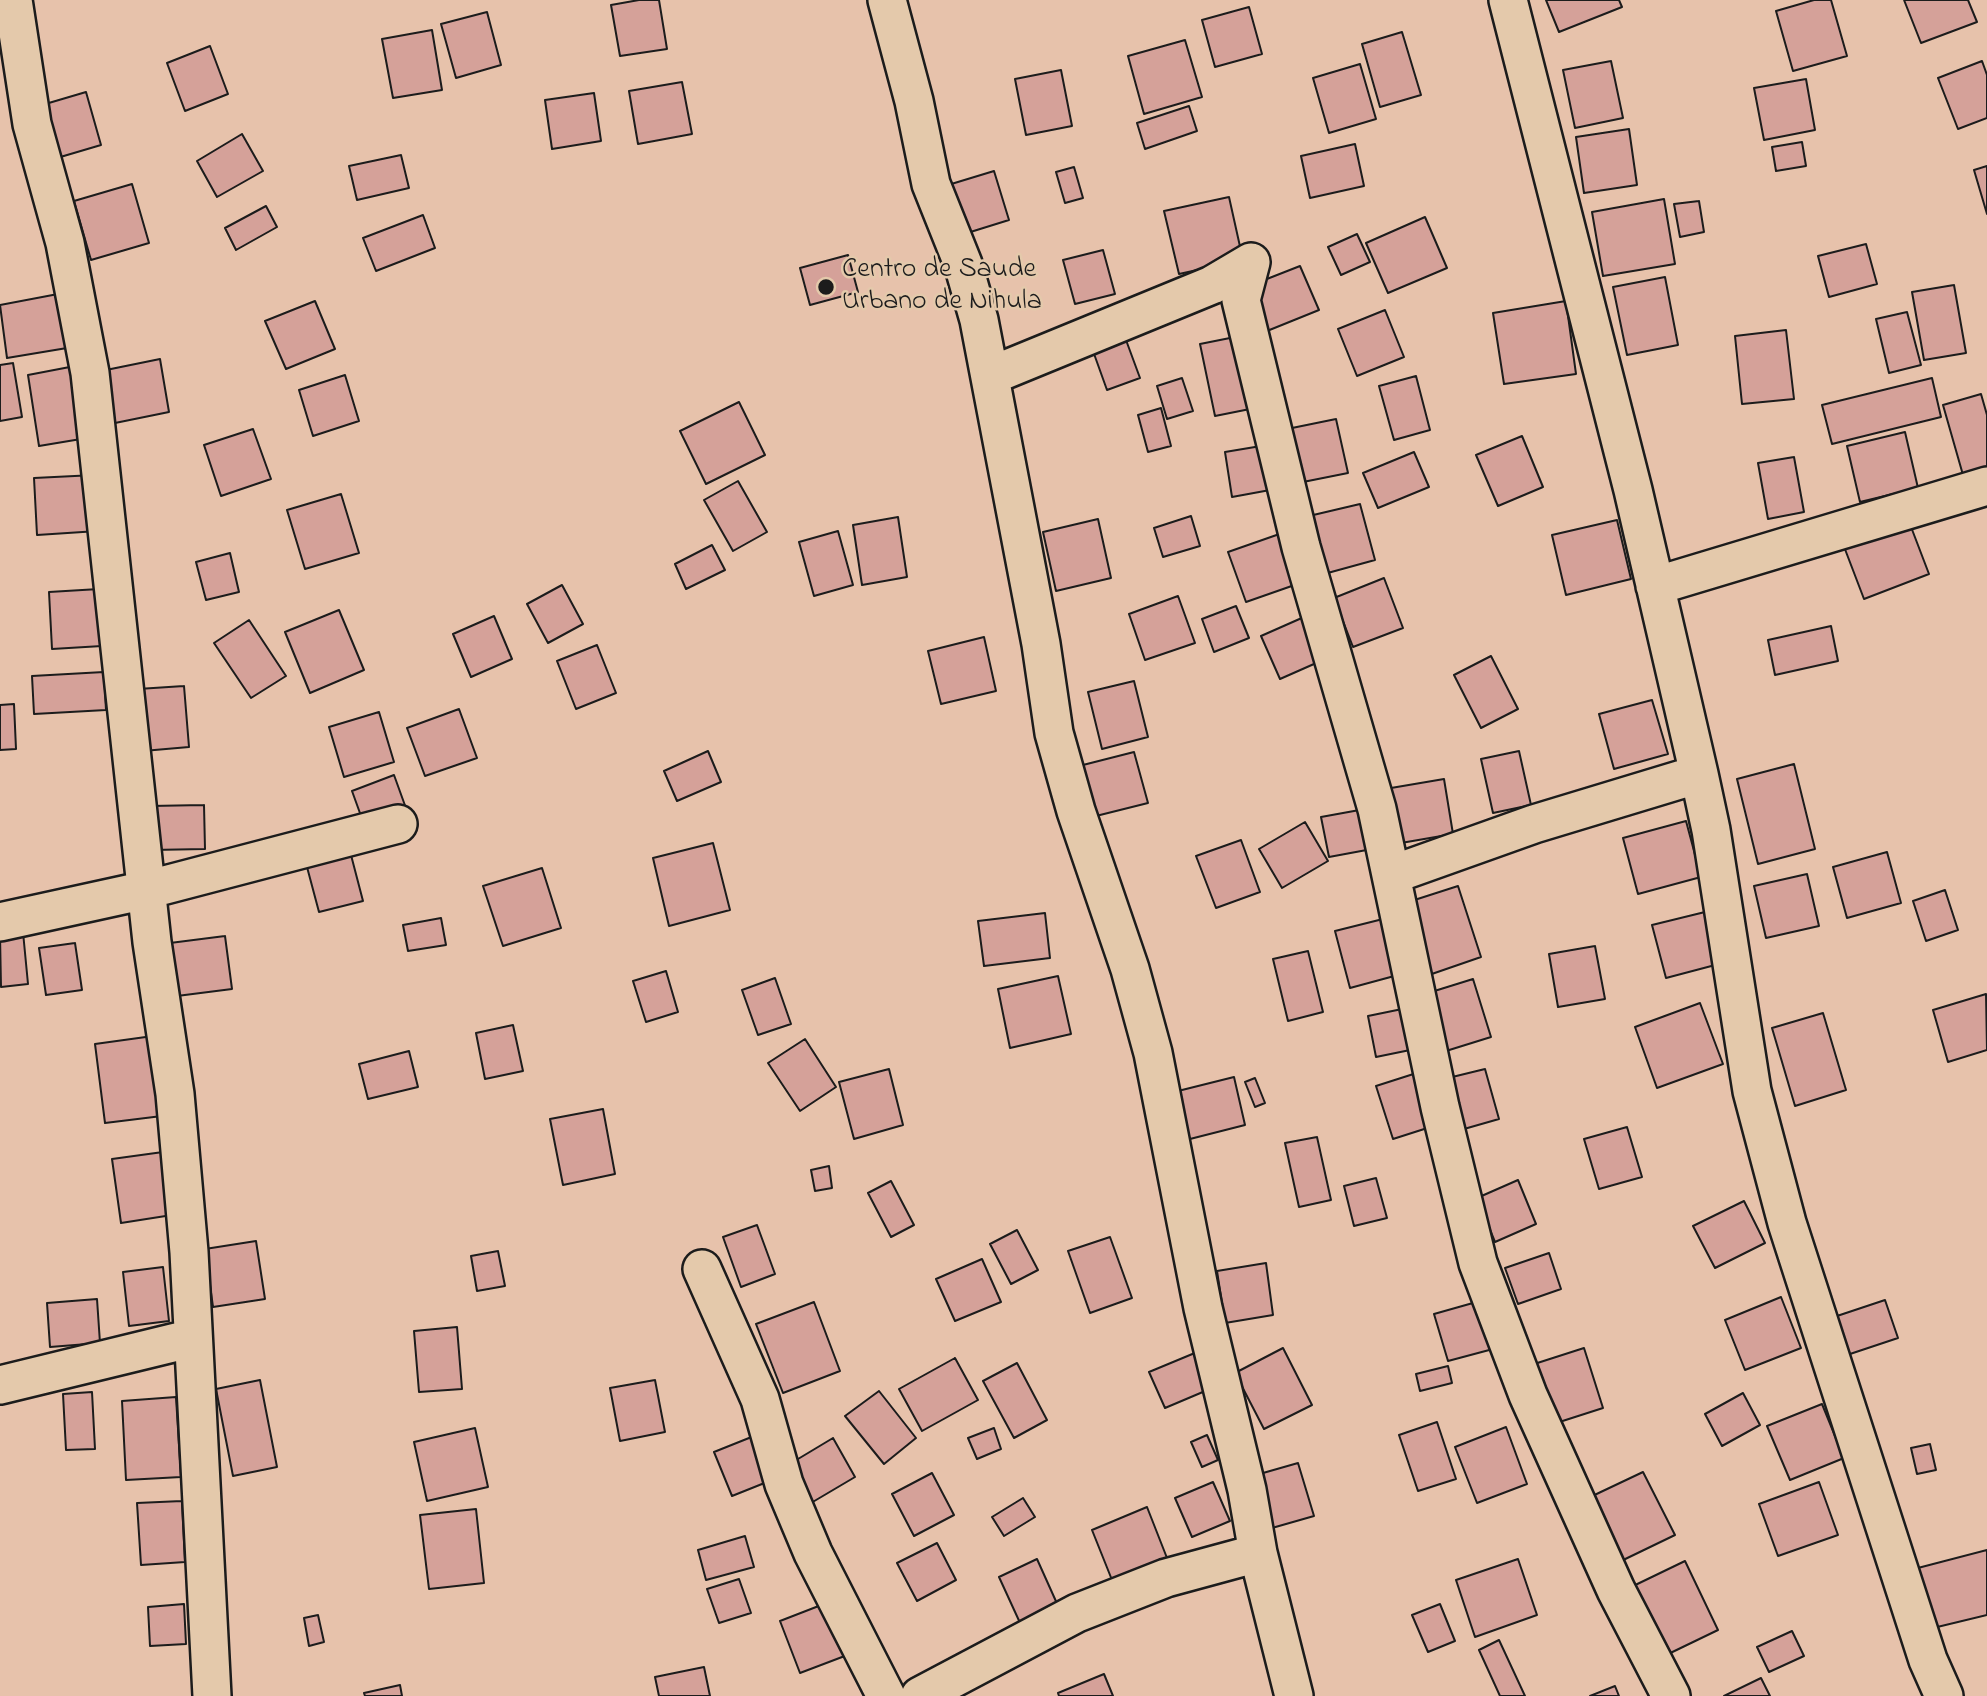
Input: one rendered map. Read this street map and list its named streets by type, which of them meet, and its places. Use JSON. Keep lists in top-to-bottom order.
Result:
{
  "places": ["Centro de Saude Urbano de Nihula"]
}
